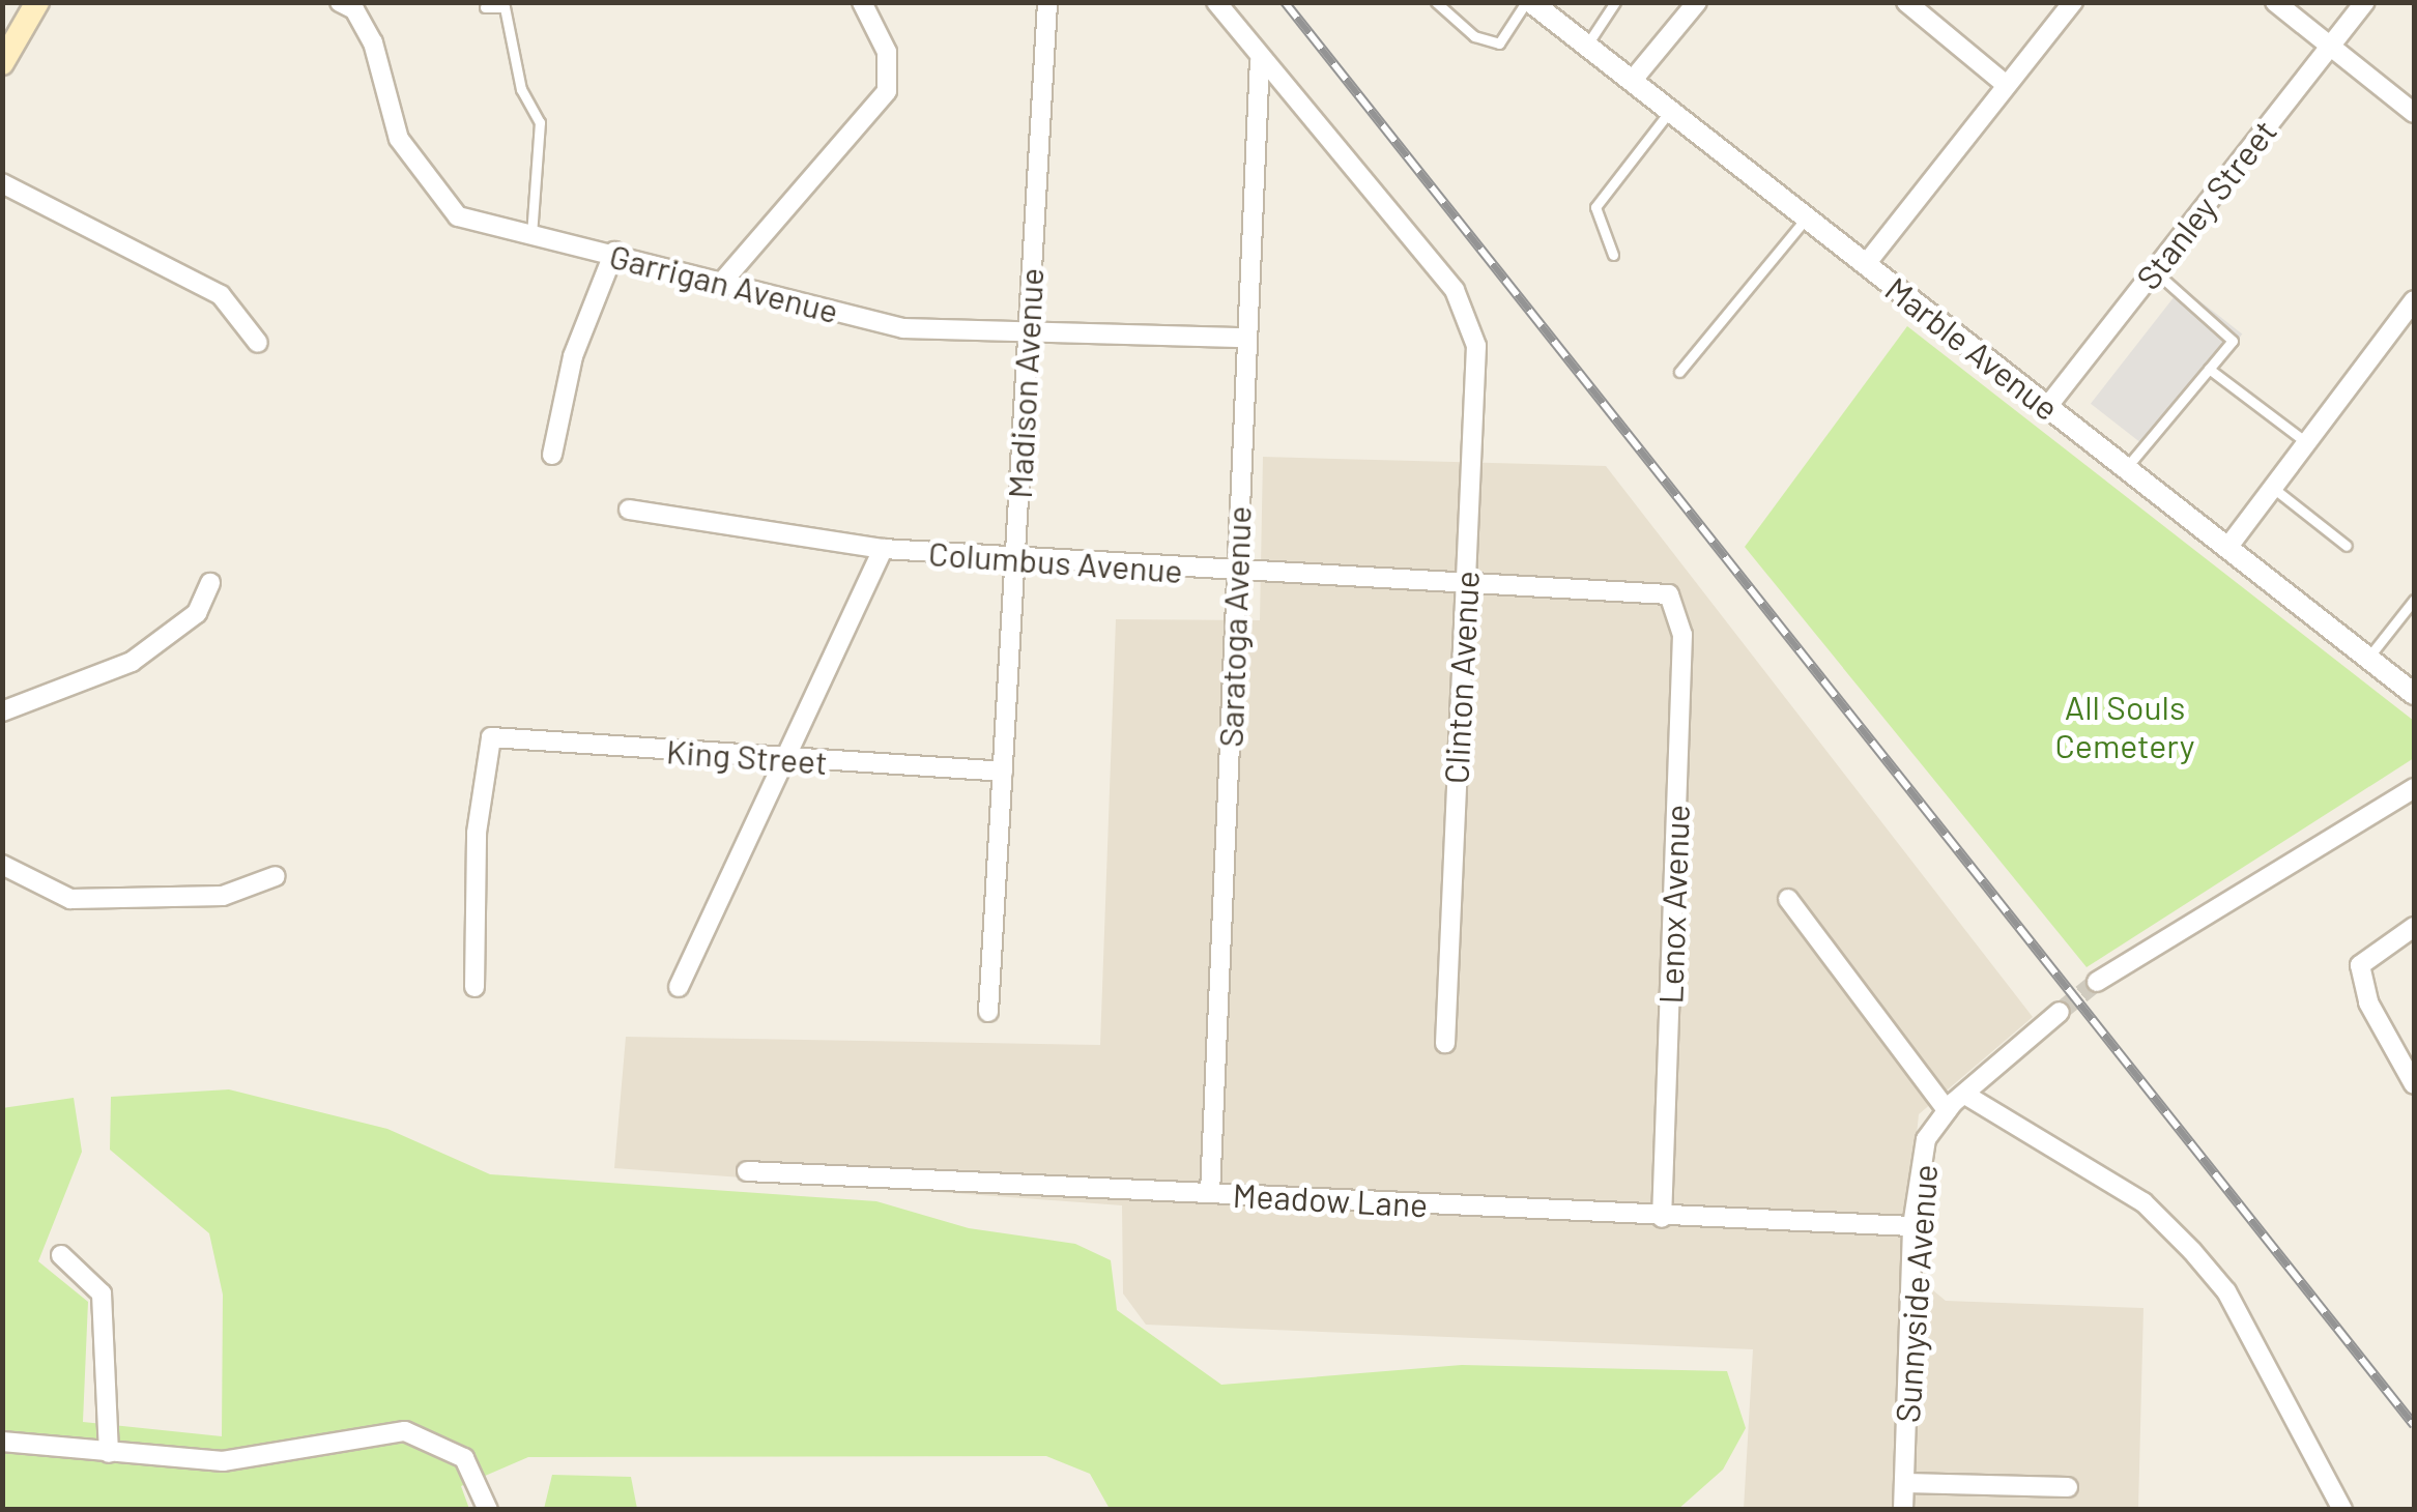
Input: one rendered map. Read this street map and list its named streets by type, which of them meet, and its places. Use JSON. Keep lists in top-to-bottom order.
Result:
{
  "streets": {
    "street": [
      "Stanley Street",
      "Garrigan Avenue",
      "Marble Avenue",
      "Madison Avenue",
      "Columbus Avenue",
      "Saratoga Avenue",
      "Clinton Avenue",
      "King Street",
      "Lenox Avenue",
      "Meadow Lane",
      "Sunnyside Avenue"
    ]
  },
  "crossings": [
    ["Stanley Street", "Marble Avenue"],
    ["Garrigan Avenue", "Madison Avenue"],
    ["Garrigan Avenue", "Saratoga Avenue"],
    ["Madison Avenue", "Columbus Avenue"],
    ["Madison Avenue", "King Street"],
    ["Columbus Avenue", "Saratoga Avenue"],
    ["Columbus Avenue", "Clinton Avenue"],
    ["Columbus Avenue", "Lenox Avenue"],
    ["Saratoga Avenue", "Clinton Avenue"],
    ["Saratoga Avenue", "Meadow Lane"],
    ["Lenox Avenue", "Meadow Lane"],
    ["Meadow Lane", "Sunnyside Avenue"]
  ],
  "parks": ["All Souls Cemetery"]
}
